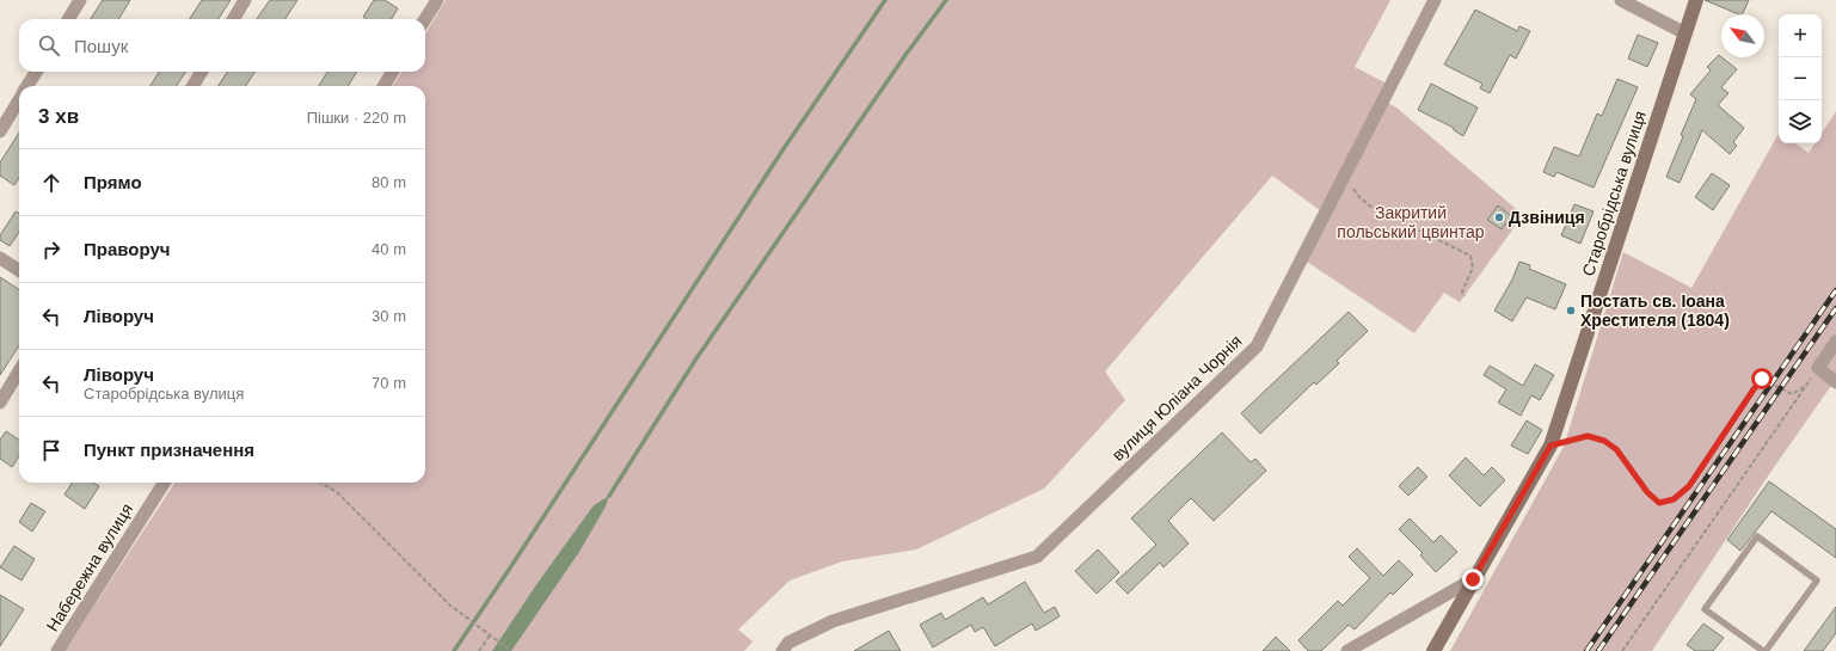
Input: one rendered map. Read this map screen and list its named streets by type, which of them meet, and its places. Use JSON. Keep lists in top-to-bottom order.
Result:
{
  "streets": {
    "street": ["Старобрідська вулиця", "вулиця Юліана Чорнія", "Набережна вулиця"]
  },
  "parks": ["Закритий польський цвинтар"],
  "places": ["Дзвіниця", "Постать св. Іоана Хрестителя (1804)"],
  "north": "top left",
  "page": {
    "map_buttons": ["+", "−"],
    "search": "Пошук",
    "heading": ["3 хв", "Пішки · 220 m"],
    "list": [
      ["Прямо", "80 m"],
      ["Праворуч", "40 m"],
      ["Ліворуч", "30 m"],
      ["Ліворуч", "Старобрідська вулиця", "70 m"],
      "Пункт призначення"
    ]
  }
}
